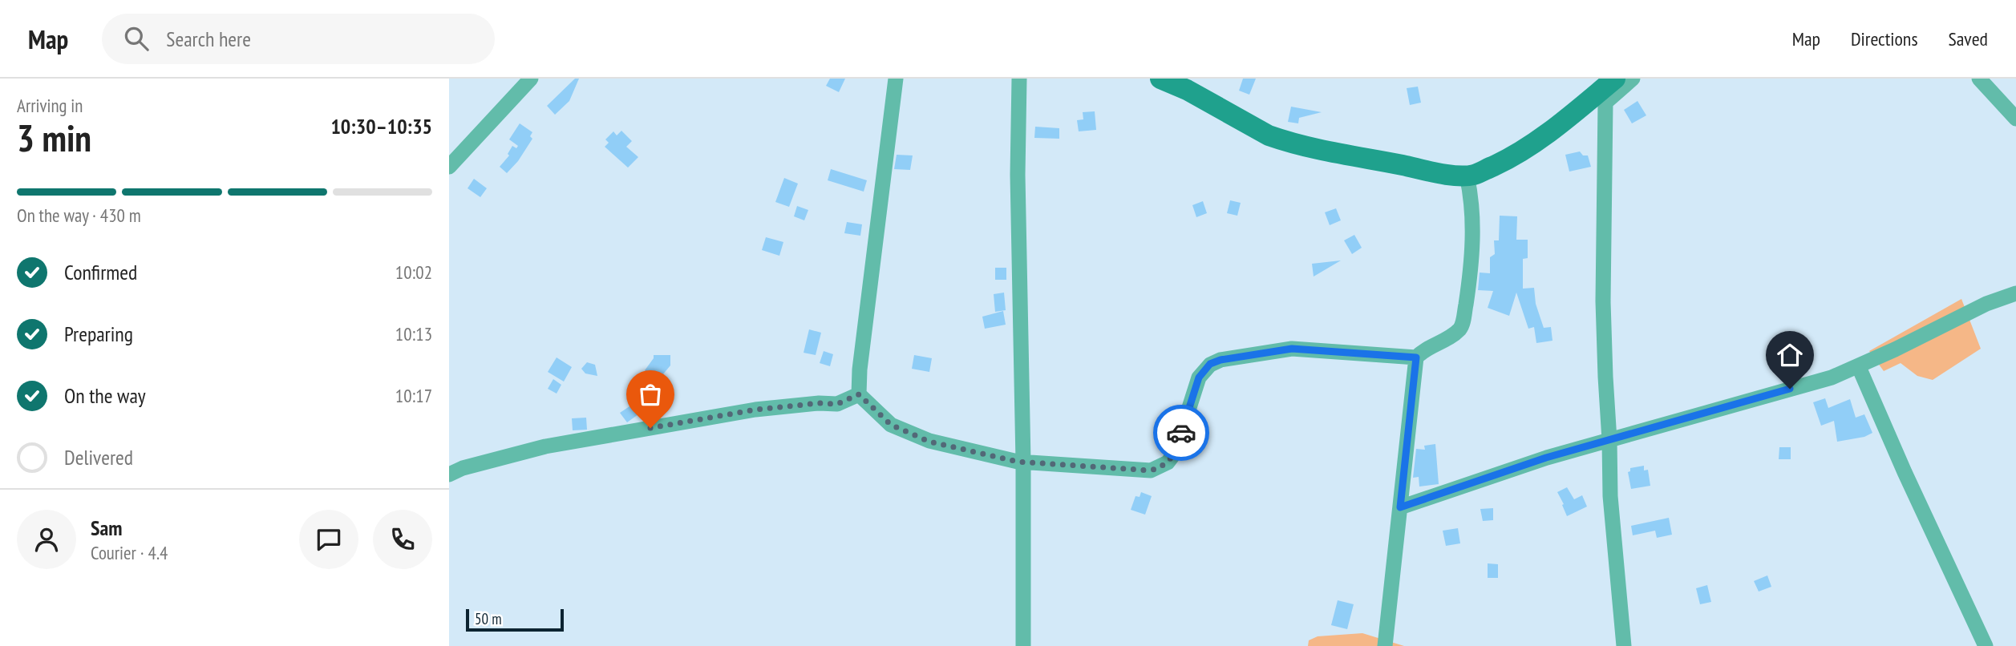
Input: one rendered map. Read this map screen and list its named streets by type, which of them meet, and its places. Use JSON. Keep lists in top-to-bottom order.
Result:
{
  "scale_bar": "50 m",
  "page": {
    "header": "Map",
    "search": "Search here",
    "nav": ["Map", "Directions", "Saved"],
    "heading": ["3 min", "Arriving in", "10:30–10:35"],
    "panel": ["Sam", "Courier · 4.4"],
    "bar": "On the way · 430 m",
    "list": [
      ["Confirmed", "10:02"],
      ["Preparing", "10:13"],
      ["On the way", "10:17"],
      "Delivered"
    ],
    "scale": "50 m"
  }
}
